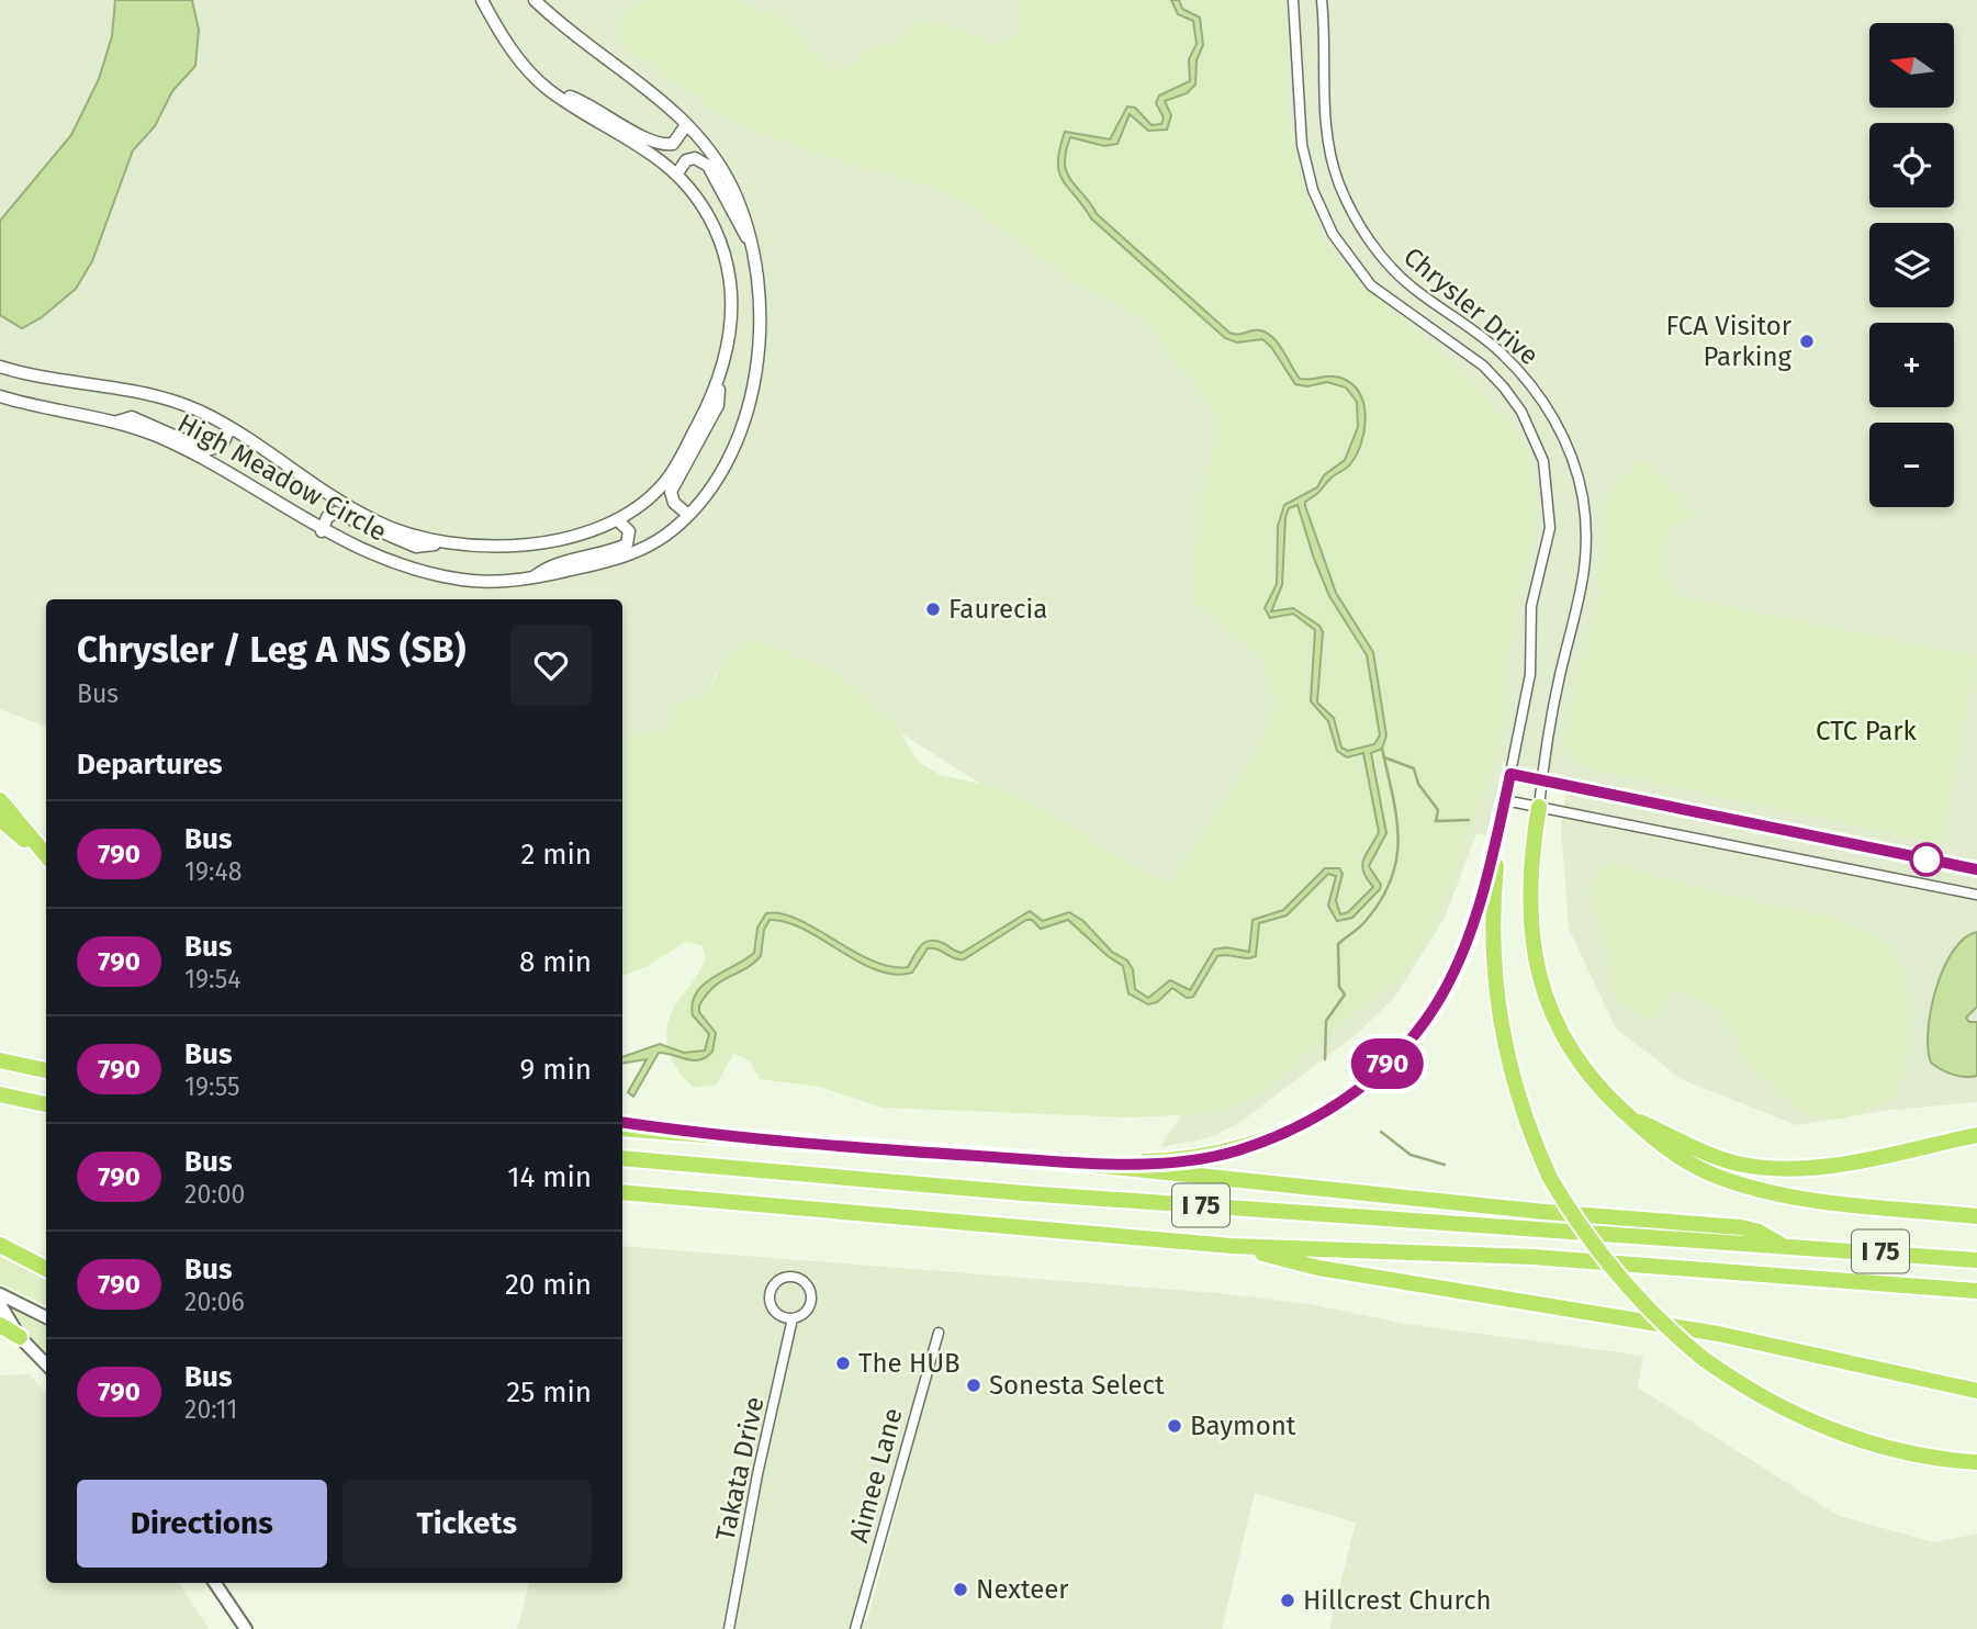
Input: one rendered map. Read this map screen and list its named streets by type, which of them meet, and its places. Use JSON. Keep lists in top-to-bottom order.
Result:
{
  "streets": {
    "highway": ["I 75"],
    "street": [
      "Chrysler Drive",
      "High Meadow Circle",
      "Takata Drive",
      "Aimee Lane"
    ]
  },
  "parks": ["CTC Park"],
  "places": [
    "FCA Visitor Parking",
    "Faurecia",
    "The HUB",
    "Sonesta Select",
    "Baymont",
    "Nexteer",
    "Hillcrest Church"
  ],
  "lines": ["bus line 790"],
  "north": "left",
  "page": {
    "on_map": "790",
    "map_buttons": ["+", "−"],
    "heading": [
      ["Chrysler / Leg A NS (SB)", "Bus"],
      "Departures"
    ],
    "list": [
      {
        "mark": "790",
        "name": "Bus",
        "note": "19:48",
        "value": "2 min"
      },
      {
        "mark": "790",
        "name": "Bus",
        "note": "19:54",
        "value": "8 min"
      },
      {
        "mark": "790",
        "name": "Bus",
        "note": "19:55",
        "value": "9 min"
      },
      {
        "mark": "790",
        "name": "Bus",
        "note": "20:00",
        "value": "14 min"
      },
      {
        "mark": "790",
        "name": "Bus",
        "note": "20:06",
        "value": "20 min"
      },
      {
        "mark": "790",
        "name": "Bus",
        "note": "20:11",
        "value": "25 min"
      }
    ],
    "buttons": ["Directions", "Tickets"]
  }
}
